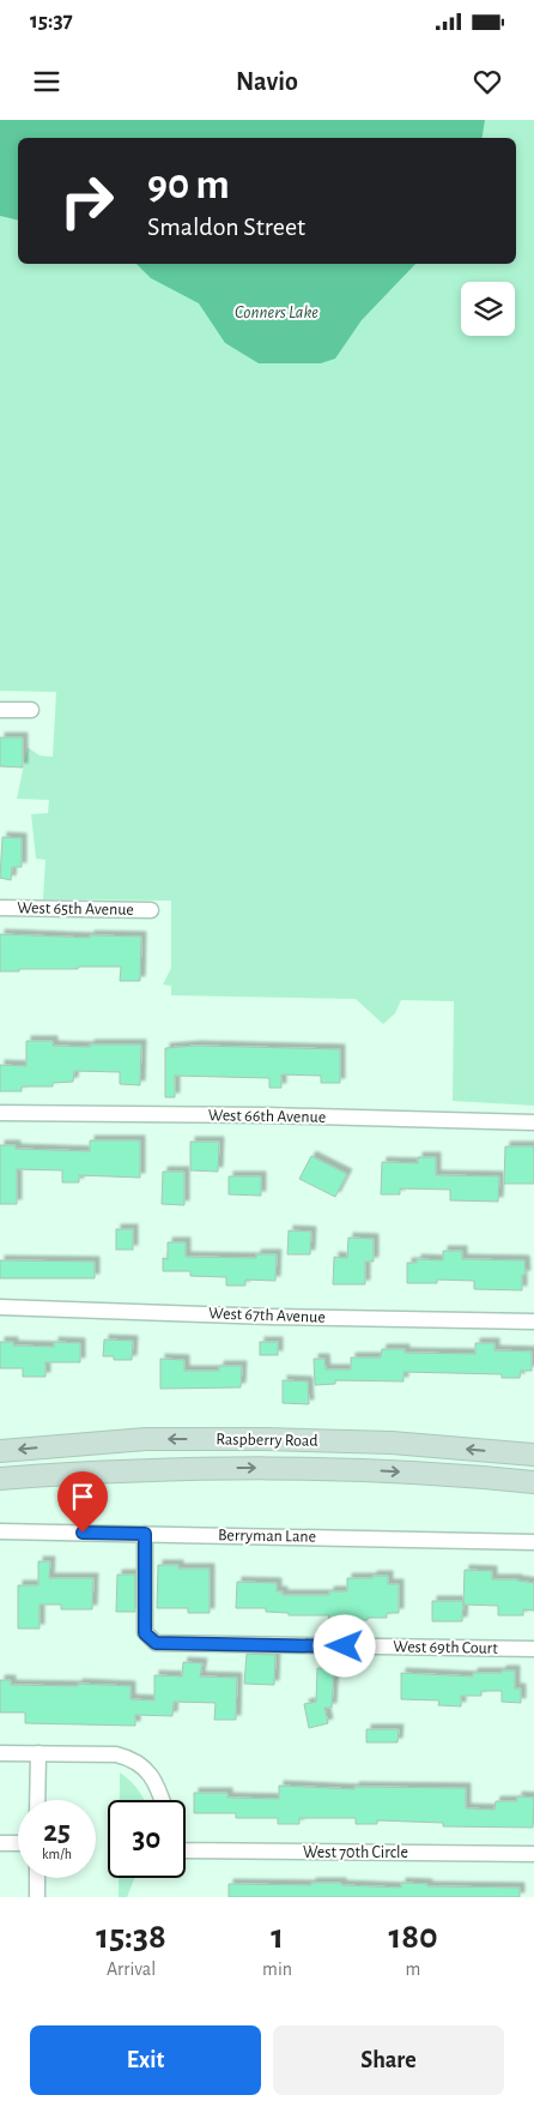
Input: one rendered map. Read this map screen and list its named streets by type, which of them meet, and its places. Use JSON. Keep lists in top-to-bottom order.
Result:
{
  "streets": {
    "main road": ["Raspberry Road"],
    "street": [
      "West 65th Avenue",
      "West 66th Avenue",
      "West 67th Avenue",
      "Berryman Lane",
      "West 69th Court",
      "West 70th Circle"
    ]
  },
  "crossings": [
    ["Berryman Lane", "West 69th Court"]
  ],
  "water": ["Conners Lake"],
  "page": {
    "status": "15:37",
    "header": "Navio",
    "turn": ["90 m", "Smaldon Street"],
    "speed": "25 km/h",
    "limit": "30",
    "eta": [
      "15:38",
      "Arrival",
      "1",
      "min",
      "180",
      "m"
    ],
    "buttons": ["Exit", "Share"]
  }
}
